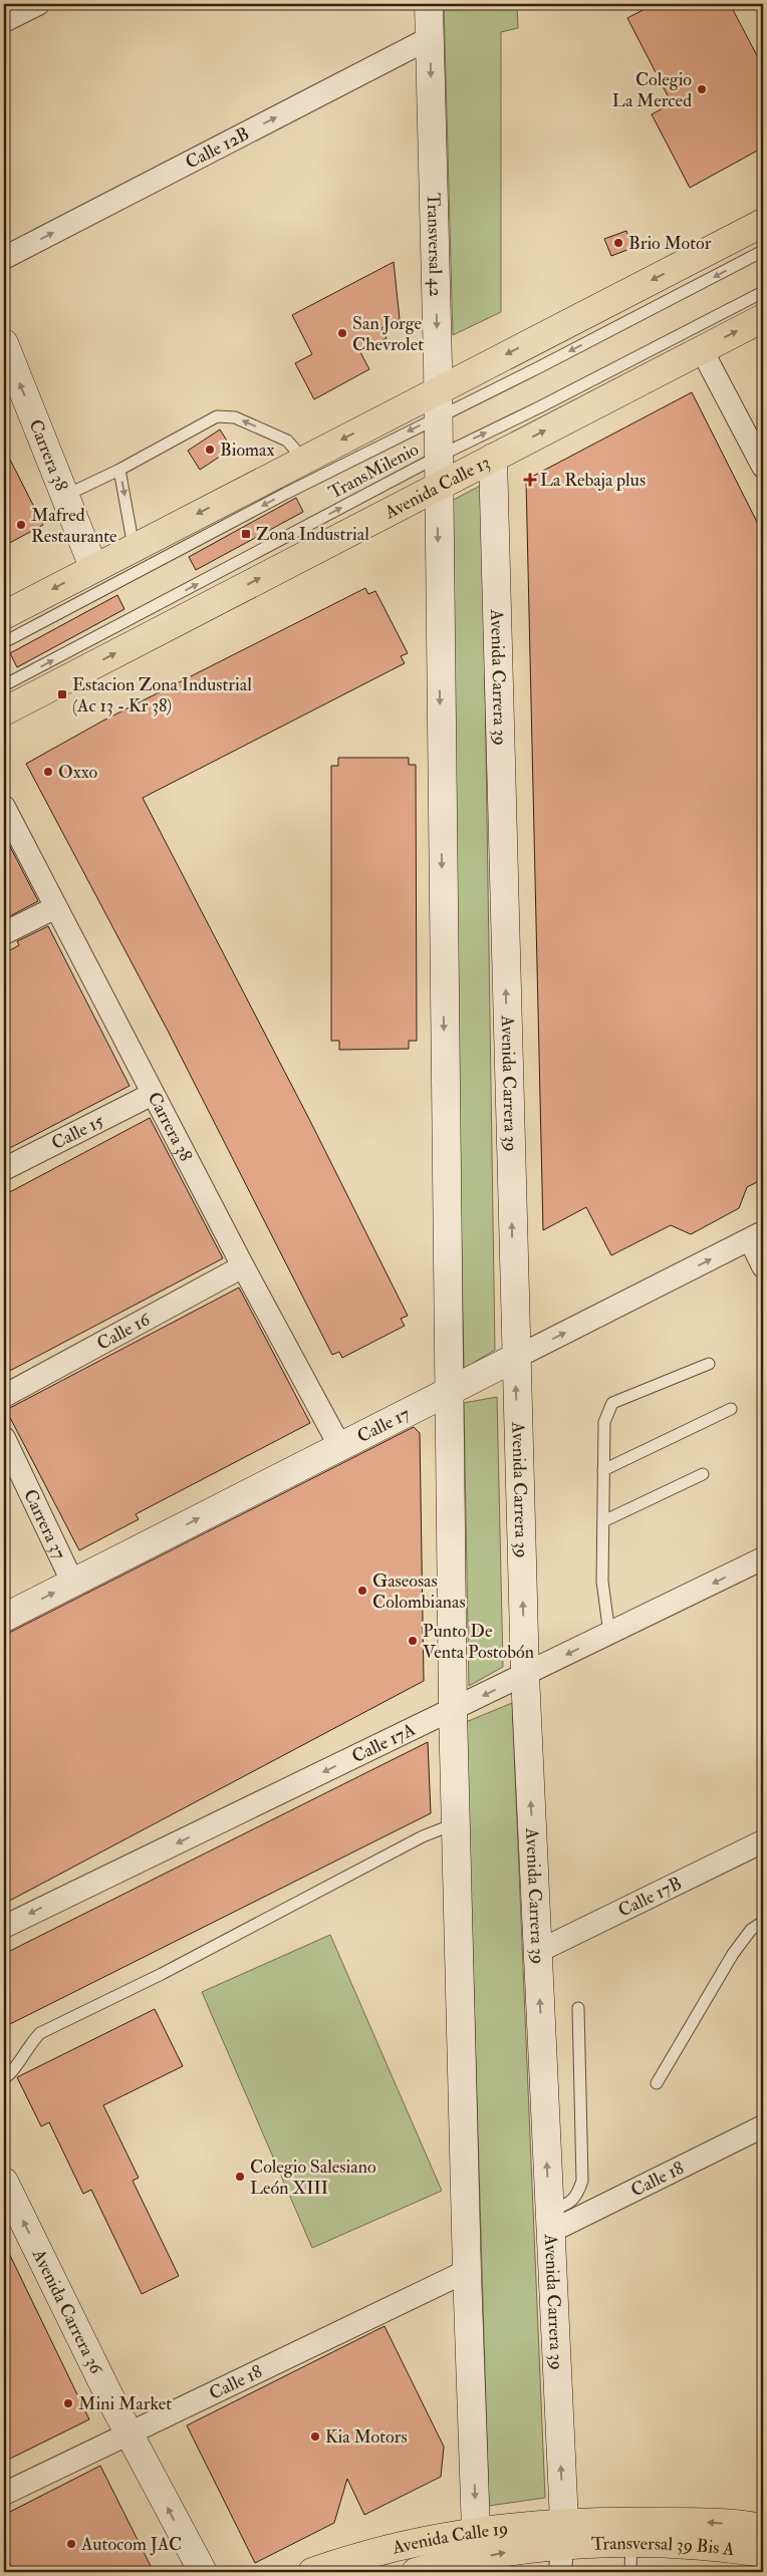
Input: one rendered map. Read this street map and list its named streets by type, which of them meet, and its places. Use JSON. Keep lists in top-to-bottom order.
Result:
{
  "streets": {
    "main road": ["Avenida Calle 13", "Avenida Calle 19", "Transversal 39 Bis A"],
    "street": [
      "Calle 12B",
      "Transversal 42",
      "Carrera 38",
      "Avenida Carrera 39",
      "Calle 15",
      "Calle 16",
      "Calle 17",
      "Carrera 37",
      "Calle 17A",
      "Calle 17B",
      "Calle 18",
      "Avenida Carrera 36"
    ],
    "lane": ["TransMilenio"]
  },
  "crossings": [
    ["Calle 12B", "Transversal 42"],
    ["Transversal 42", "TransMilenio"],
    ["Transversal 42", "Avenida Calle 13"],
    ["Carrera 38", "Calle 15"],
    ["Carrera 38", "Calle 16"],
    ["Carrera 38", "Calle 17"],
    ["Avenida Calle 13", "Avenida Carrera 39"],
    ["Avenida Carrera 39", "Calle 17"],
    ["Avenida Carrera 39", "Calle 17A"],
    ["Avenida Carrera 39", "Calle 17B"],
    ["Avenida Carrera 39", "Calle 18"],
    ["Avenida Carrera 39", "Avenida Calle 19"],
    ["Avenida Carrera 39", "Transversal 39 Bis A"],
    ["Calle 17", "Carrera 37"],
    ["Calle 18", "Avenida Carrera 36"],
    ["Avenida Calle 19", "Transversal 39 Bis A"]
  ],
  "one_way": [
    "Calle 12B",
    "Transversal 42",
    "Calle 17",
    "Calle 17A",
    "Avenida Carrera 36"
  ],
  "places": {
    "other": [
      "Colegio La Merced",
      "Brio Motor",
      "San Jorge Chevrolet",
      "Biomax",
      "Mafred Restaurante",
      "Oxxo",
      "Gaseosas Colombianas",
      "Punto De Venta Postobón",
      "Colegio Salesiano León XIII",
      "Mini Market",
      "Kia Motors",
      "Autocom JAC"
    ],
    "health": ["La Rebaja plus"],
    "transit": ["Zona Industrial", "Estacion Zona Industrial (Ac 13 - Kr 38)"]
  }
}
